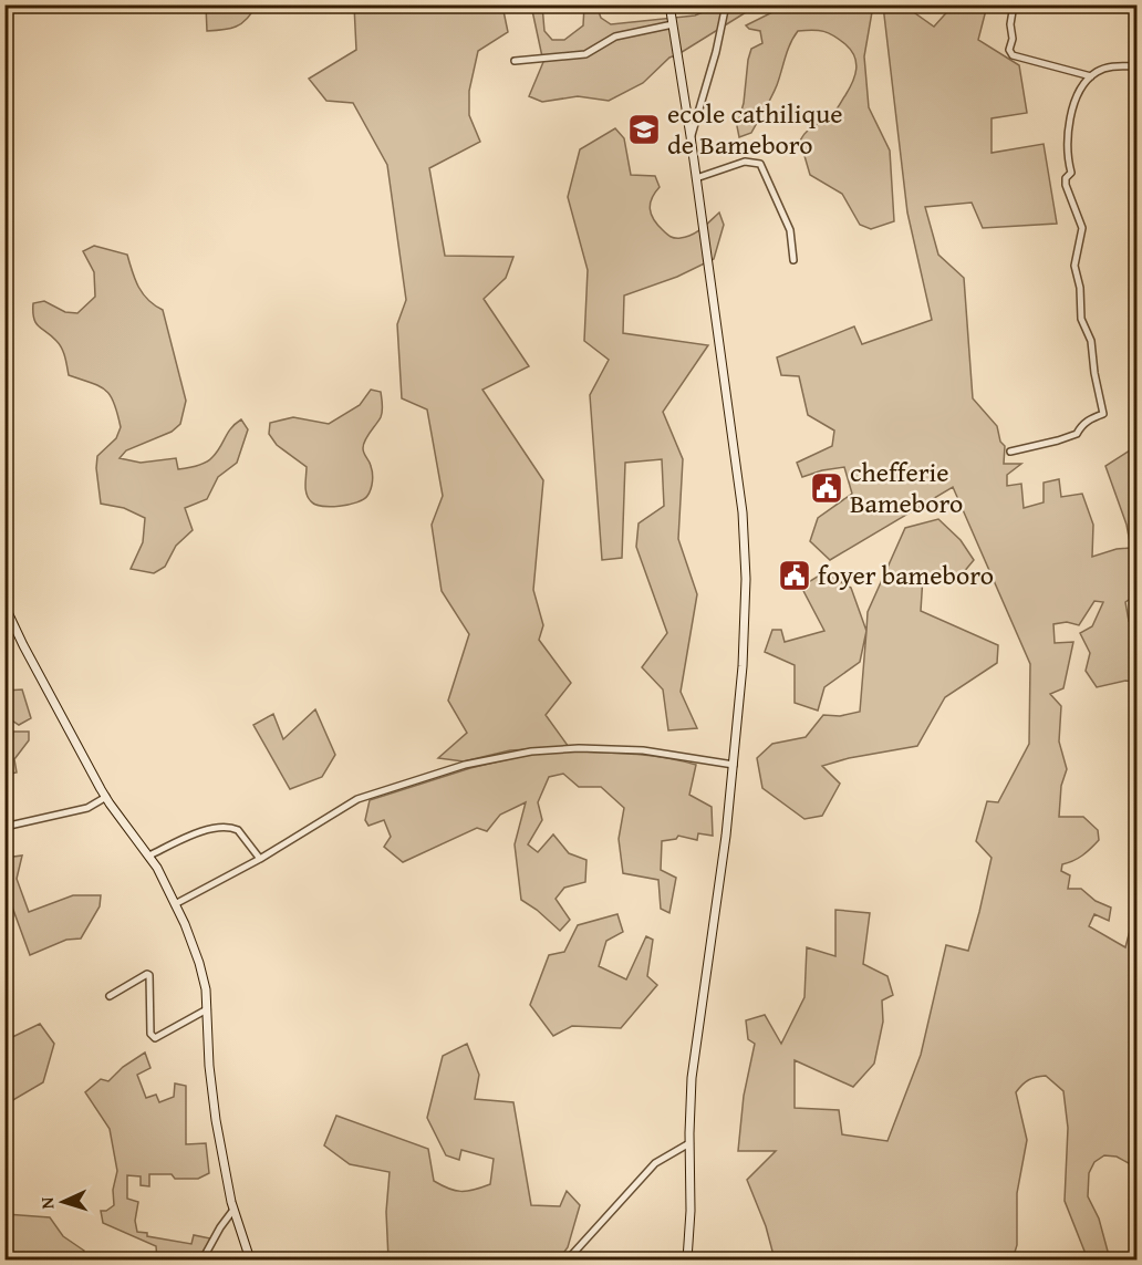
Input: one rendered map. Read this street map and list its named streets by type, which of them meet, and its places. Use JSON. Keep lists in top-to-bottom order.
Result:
{
  "places": {
    "school or university": ["ecole cathilique de Bameboro"],
    "public building": ["chefferie Bameboro", "foyer bameboro"]
  },
  "north": "left"
}
